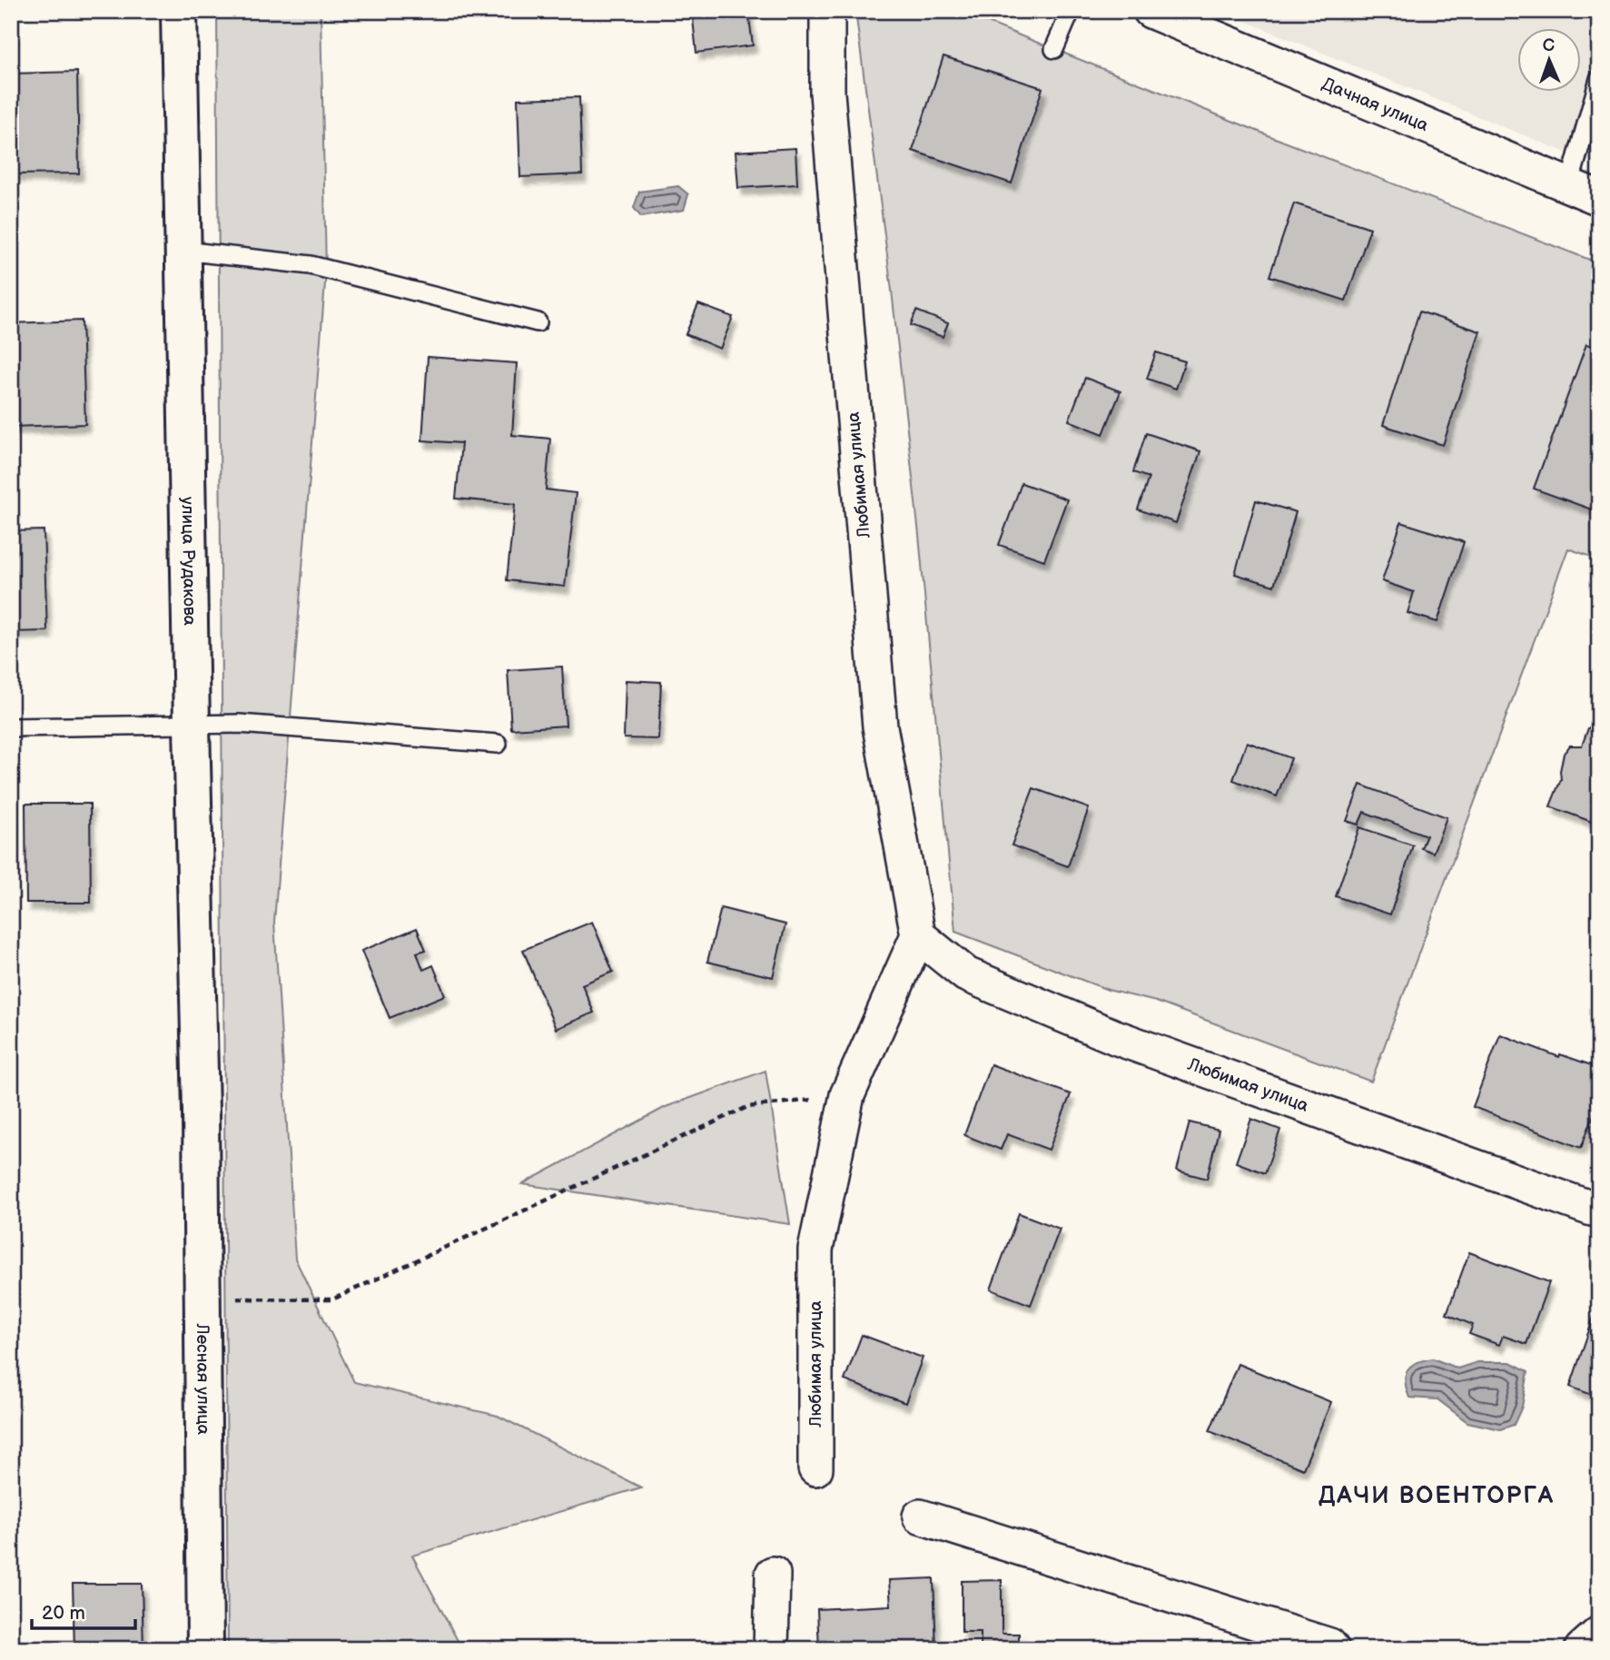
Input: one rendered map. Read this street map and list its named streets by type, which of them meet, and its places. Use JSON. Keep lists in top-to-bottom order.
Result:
{
  "streets": {
    "main road": ["улица Рудакова", "Лесная улица"],
    "street": ["Дачная улица", "Любимая улица"]
  },
  "crossings": [
    ["улица Рудакова", "Лесная улица"]
  ],
  "districts": ["ДАЧИ ВОЕНТОРГА"],
  "scale_bar": "20 m",
  "north": "top"
}
